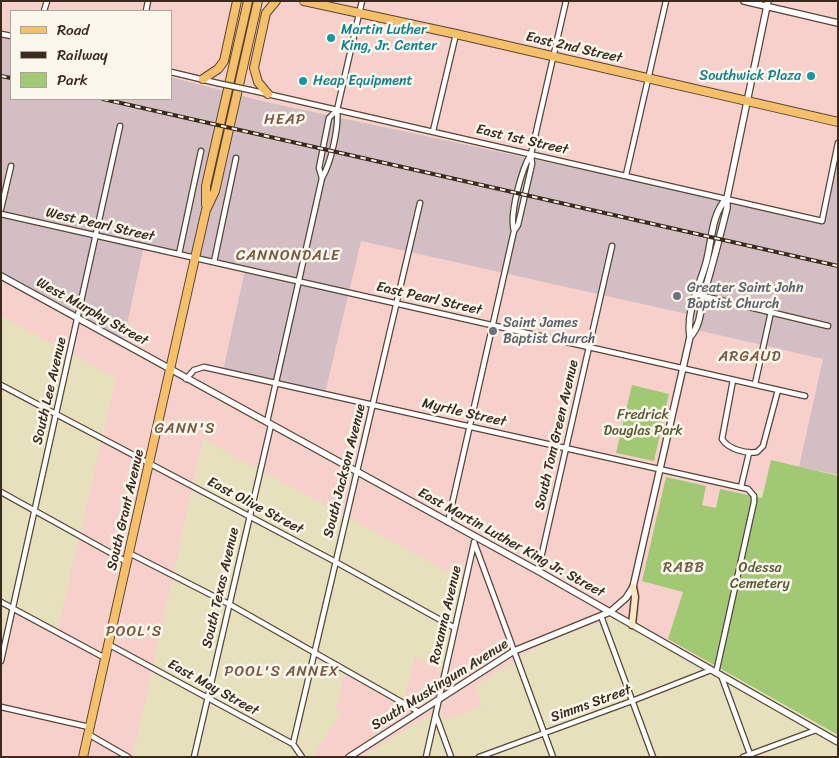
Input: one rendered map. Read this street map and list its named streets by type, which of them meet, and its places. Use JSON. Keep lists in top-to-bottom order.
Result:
{
  "streets": {
    "main road": ["East 2nd Street", "South Grant Avenue"],
    "street": [
      "East 1st Street",
      "West Pearl Street",
      "East Pearl Street",
      "West Murphy Street",
      "South Lee Avenue",
      "Myrtle Street",
      "South Tom Green Avenue",
      "South Jackson Avenue",
      "East Olive Street",
      "East Martin Luther King Jr. Street",
      "South Texas Avenue",
      "Roxanna Avenue",
      "South Muskingum Avenue",
      "East May Street",
      "Simms Street"
    ]
  },
  "crossings": [
    ["East 1st Street", "South Texas Avenue"],
    ["East 1st Street", "South Muskingum Avenue"],
    ["West Pearl Street", "East Pearl Street"],
    ["West Pearl Street", "South Lee Avenue"],
    ["West Pearl Street", "South Grant Avenue"],
    ["East Pearl Street", "South Tom Green Avenue"],
    ["East Pearl Street", "South Jackson Avenue"],
    ["East Pearl Street", "South Grant Avenue"],
    ["East Pearl Street", "South Texas Avenue"],
    ["East Pearl Street", "South Muskingum Avenue"],
    ["West Murphy Street", "South Lee Avenue"],
    ["West Murphy Street", "South Grant Avenue"],
    ["West Murphy Street", "East Martin Luther King Jr. Street"],
    ["South Lee Avenue", "East Olive Street"],
    ["Myrtle Street", "South Tom Green Avenue"],
    ["Myrtle Street", "South Jackson Avenue"],
    ["Myrtle Street", "East Martin Luther King Jr. Street"],
    ["Myrtle Street", "South Texas Avenue"],
    ["Myrtle Street", "South Muskingum Avenue"],
    ["South Tom Green Avenue", "East Martin Luther King Jr. Street"],
    ["South Jackson Avenue", "East Olive Street"],
    ["South Jackson Avenue", "East Martin Luther King Jr. Street"],
    ["South Jackson Avenue", "East May Street"],
    ["East Olive Street", "South Grant Avenue"],
    ["East Olive Street", "South Texas Avenue"],
    ["East Olive Street", "Roxanna Avenue"],
    ["South Grant Avenue", "East Martin Luther King Jr. Street"],
    ["South Grant Avenue", "East May Street"],
    ["East Martin Luther King Jr. Street", "South Texas Avenue"],
    ["East Martin Luther King Jr. Street", "Roxanna Avenue"],
    ["East Martin Luther King Jr. Street", "South Muskingum Avenue"],
    ["East Martin Luther King Jr. Street", "Simms Street"],
    ["South Texas Avenue", "East May Street"],
    ["Roxanna Avenue", "South Muskingum Avenue"]
  ],
  "districts": [
    "HEAP",
    "CANNONDALE",
    "ARGAUD",
    "GANN'S",
    "RABB",
    "POOL'S",
    "POOL'S ANNEX"
  ],
  "parks": ["Fredrick Douglas Park", "Odessa Cemetery"],
  "places": [
    "Martin Luther King, Jr. Center",
    "Southwick Plaza",
    "Heap Equipment",
    "Greater Saint John Baptist Church",
    "Saint James Baptist Church"
  ],
  "legend": ["Road", "Railway", "Park"]
}
